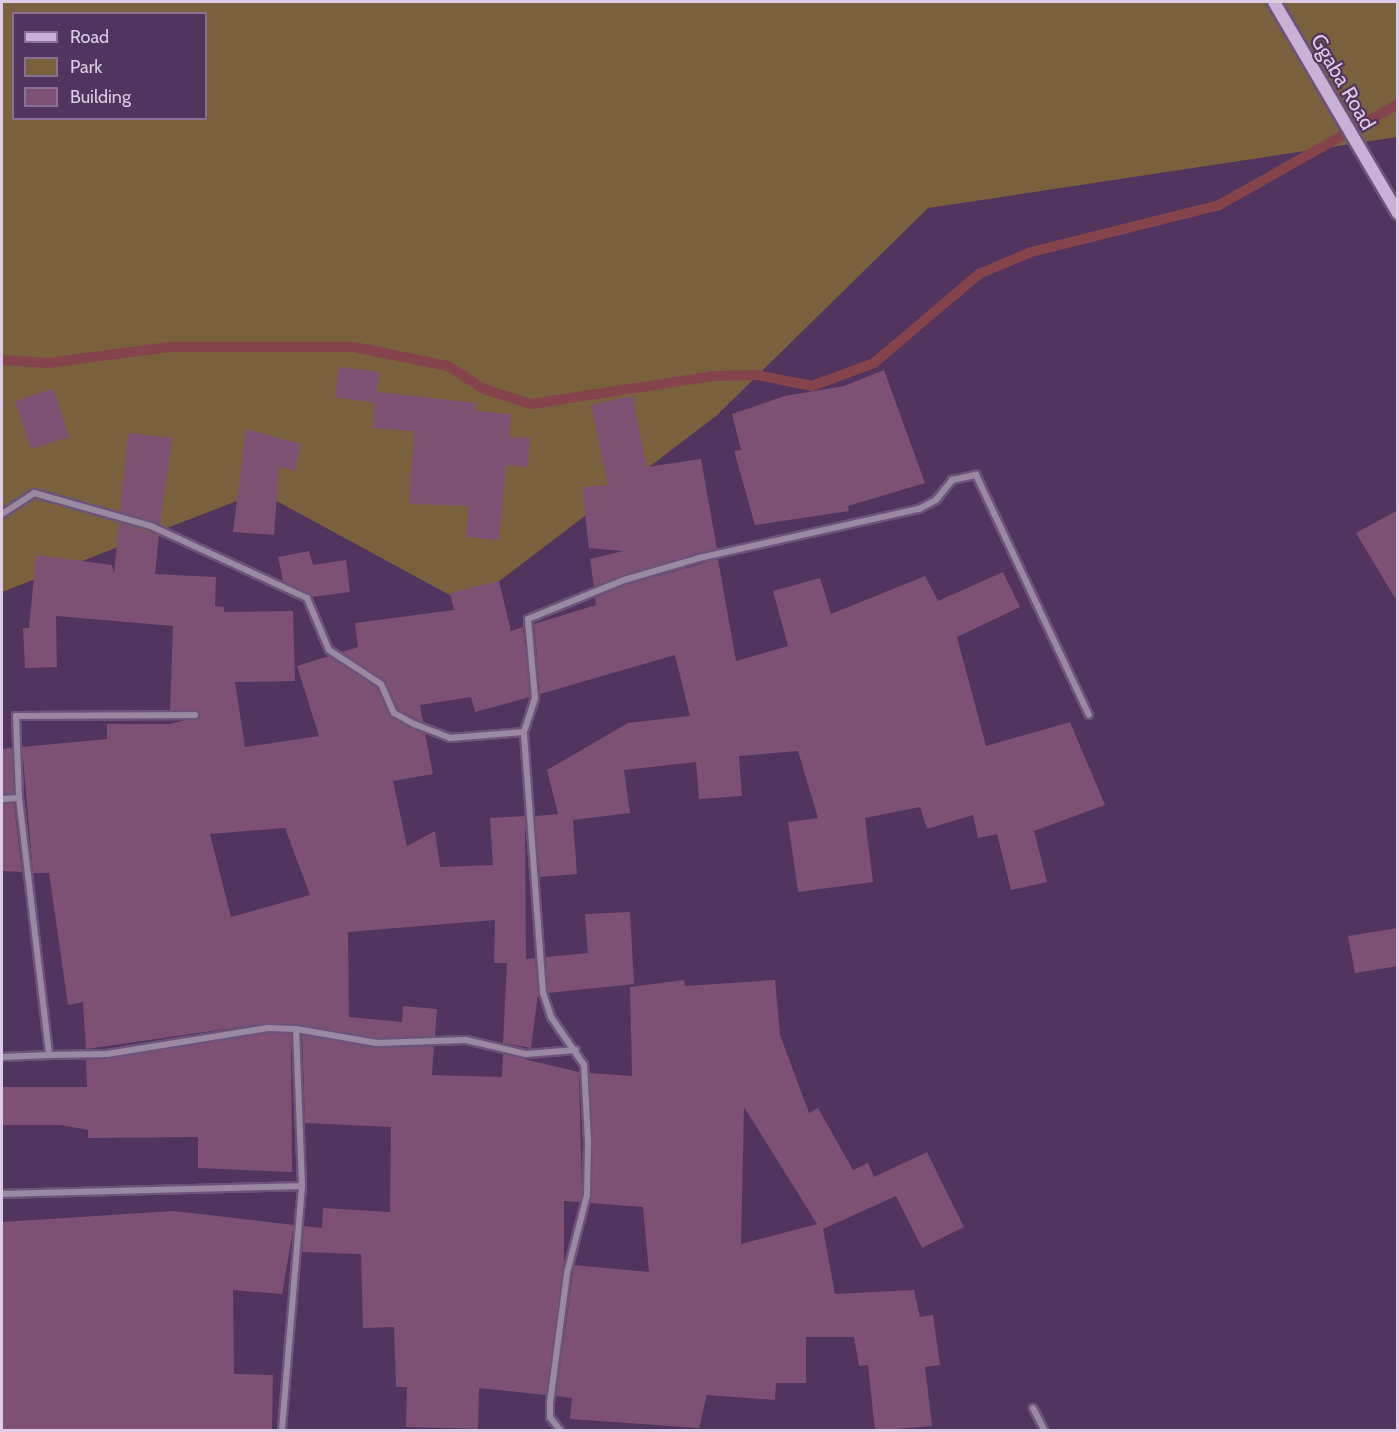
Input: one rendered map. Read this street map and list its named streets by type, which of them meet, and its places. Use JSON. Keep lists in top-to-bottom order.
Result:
{
  "streets": {
    "main road": ["Ggaba Road"]
  },
  "legend": ["Road", "Park", "Building"]
}
